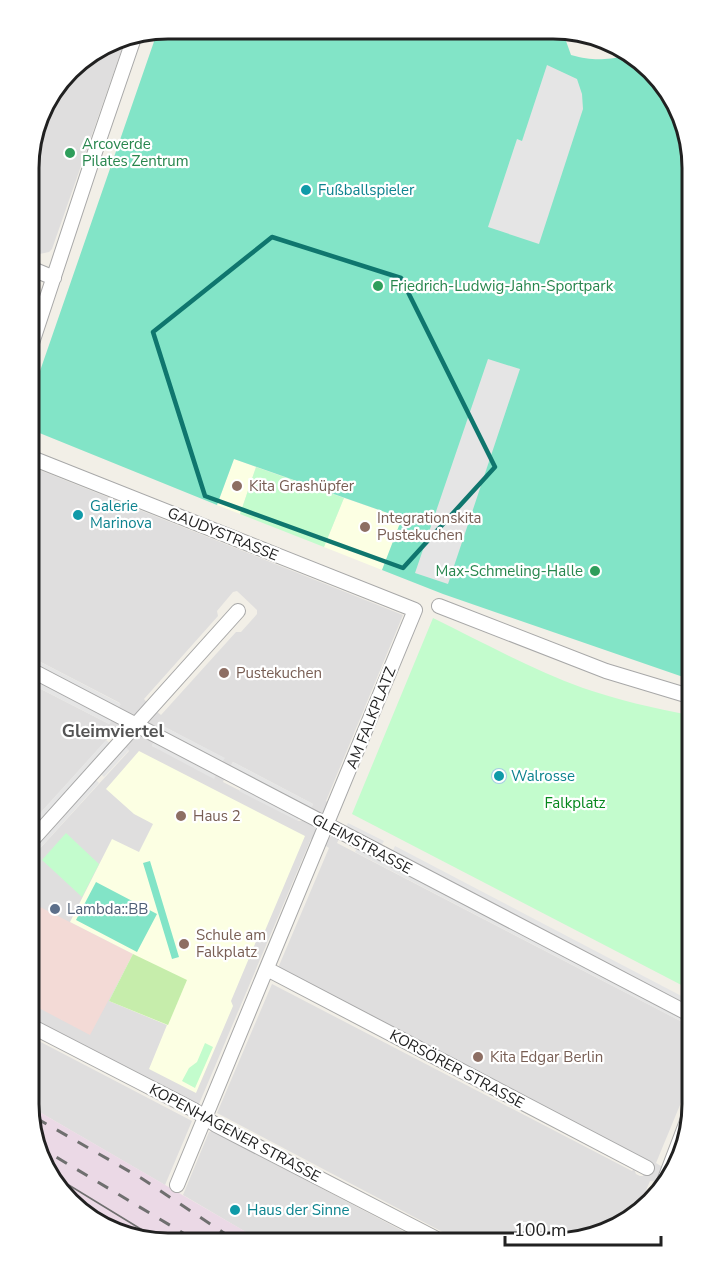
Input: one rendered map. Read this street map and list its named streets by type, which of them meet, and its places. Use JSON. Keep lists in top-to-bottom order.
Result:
{
  "streets": {
    "street": [
      "GAUDYSTRASSE",
      "AM FALKPLATZ",
      "GLEIMSTRASSE",
      "KORSÖRER STRASSE",
      "KOPENHAGENER STRASSE"
    ]
  },
  "crossings": [
    ["GAUDYSTRASSE", "AM FALKPLATZ"],
    ["AM FALKPLATZ", "GLEIMSTRASSE"],
    ["AM FALKPLATZ", "KORSÖRER STRASSE"],
    ["AM FALKPLATZ", "KOPENHAGENER STRASSE"]
  ],
  "districts": ["Gleimviertel"],
  "parks": ["Falkplatz"],
  "places": [
    "Arcoverde Pilates Zentrum",
    "Fußballspieler",
    "Friedrich-Ludwig-Jahn-Sportpark",
    "Kita Grashüpfer",
    "Galerie Marinova",
    "Integrationskita Pustekuchen",
    "Max-Schmeling-Halle",
    "Pustekuchen",
    "Walrosse",
    "Haus 2",
    "Lambda::BB",
    "Schule am Falkplatz",
    "Kita Edgar Berlin",
    "Haus der Sinne"
  ],
  "scale_bar": "100 m"
}
